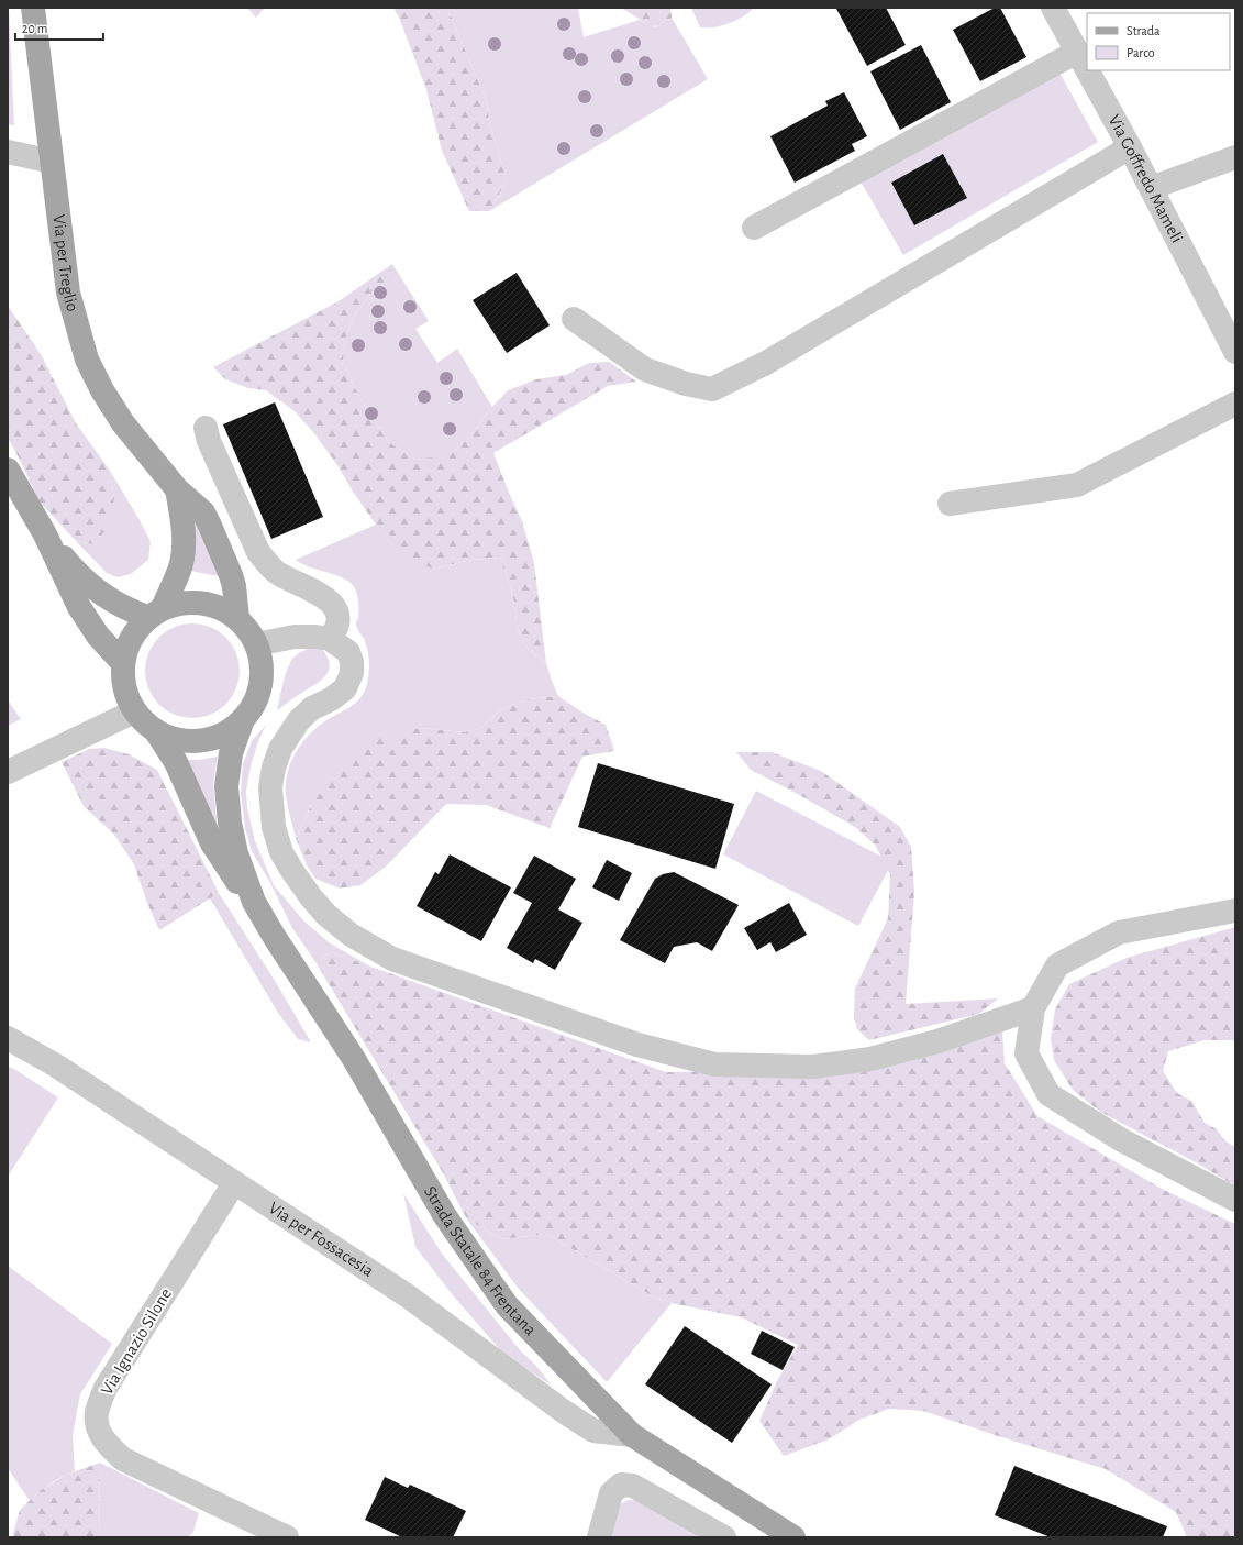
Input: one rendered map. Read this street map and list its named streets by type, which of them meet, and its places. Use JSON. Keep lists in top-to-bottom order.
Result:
{
  "streets": {
    "main road": ["Via per Treglio", "Strada Statale 84 Frentana"],
    "street": ["Via Goffredo Mameli", "Via per Fossacesia", "Via Ignazio Silone"]
  },
  "crossings": [
    ["Via per Treglio", "Strada Statale 84 Frentana"],
    ["Via per Fossacesia", "Strada Statale 84 Frentana"],
    ["Via per Fossacesia", "Via Ignazio Silone"]
  ],
  "legend": ["Strada", "Parco"],
  "scale_bar": "20 m"
}
